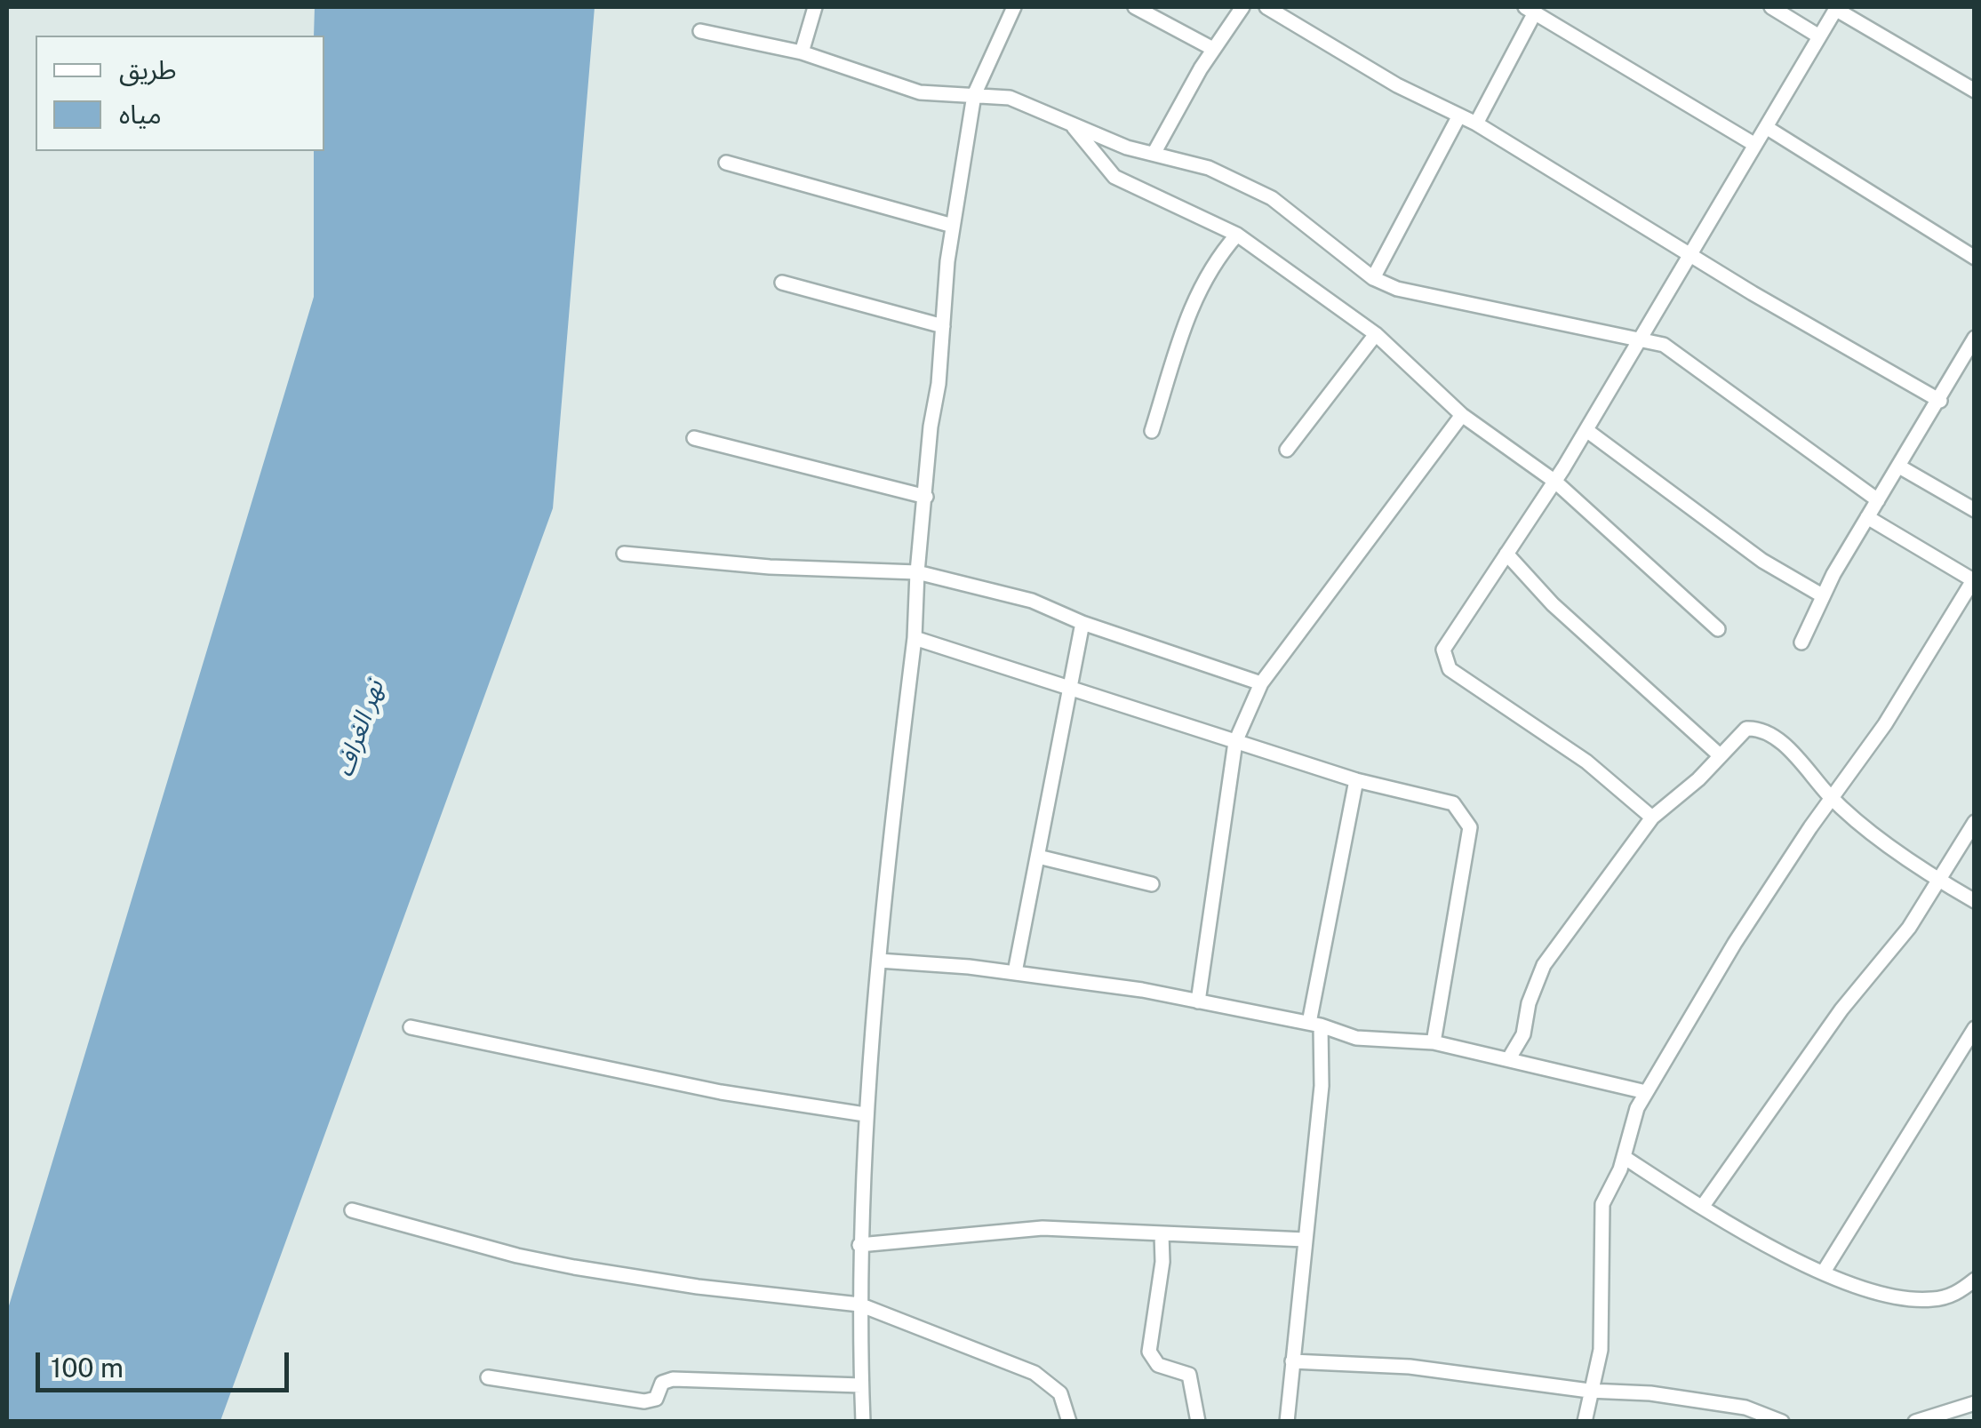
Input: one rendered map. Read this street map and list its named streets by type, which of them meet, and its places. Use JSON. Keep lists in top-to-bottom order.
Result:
{
  "water": ["نهر الغراف"],
  "legend": ["طريق", "مياه"],
  "scale_bar": "100 m"
}
